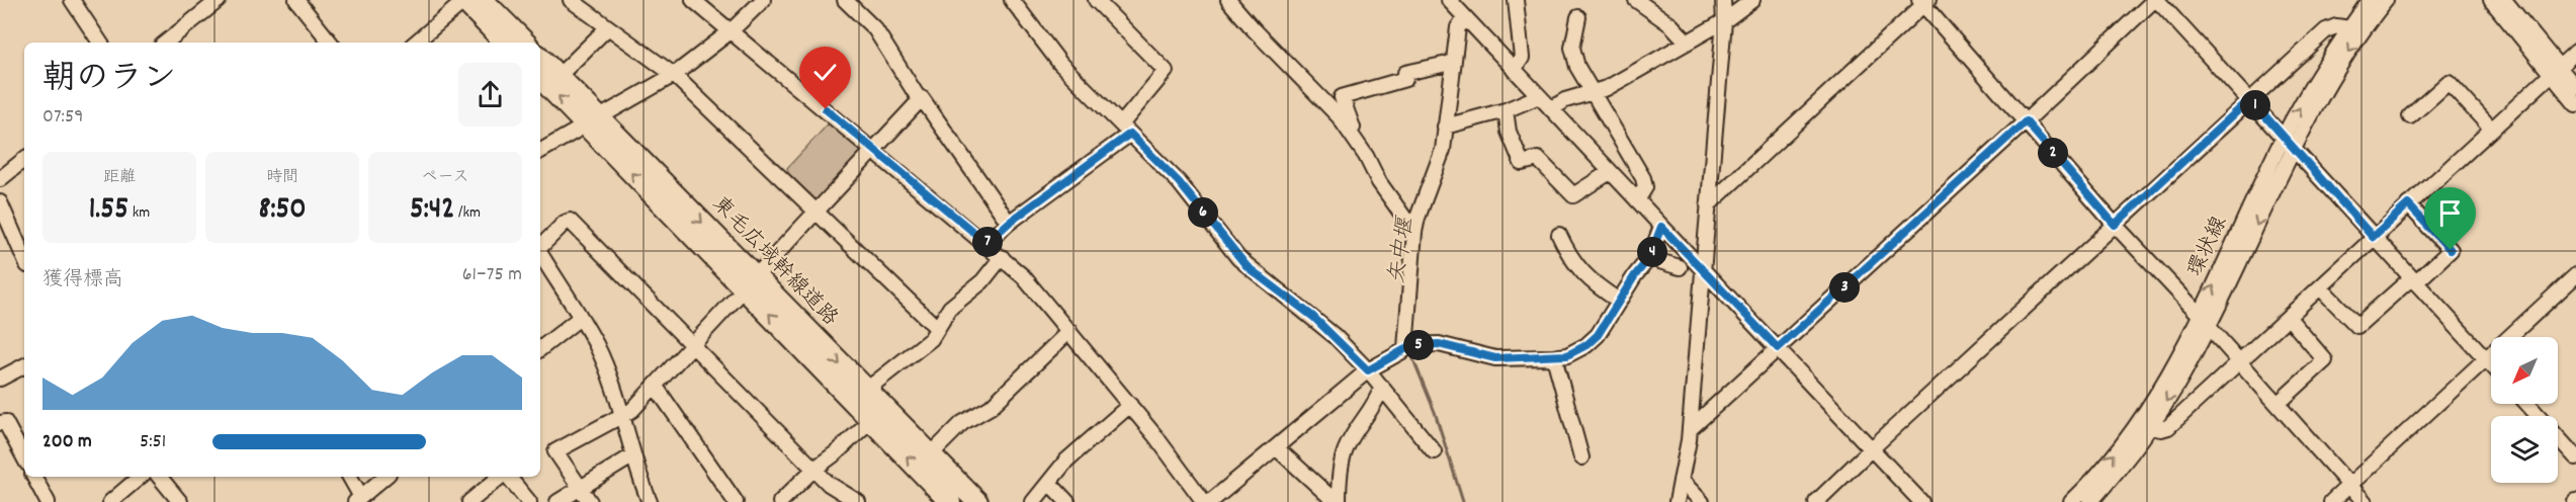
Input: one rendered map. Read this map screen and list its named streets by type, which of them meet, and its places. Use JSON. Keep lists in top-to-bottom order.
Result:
{
  "streets": {
    "highway": ["東毛広域幹線道路"],
    "street": ["環状線"]
  },
  "water": ["矢中堰"],
  "north": "bottom left",
  "page": {
    "heading": ["朝のラン", "07:59"],
    "pins": [
      "1",
      "2",
      "6",
      "7",
      "4",
      "3",
      "5"
    ],
    "stats": [
      ["距離", "1.55 km"],
      ["時間", "8:50"],
      ["ペース", "5:42 /km"]
    ],
    "chart": ["獲得標高", "61–75 m"],
    "list": [
      {
        "name": "200 m",
        "note": "5:51"
      }
    ]
  }
}
